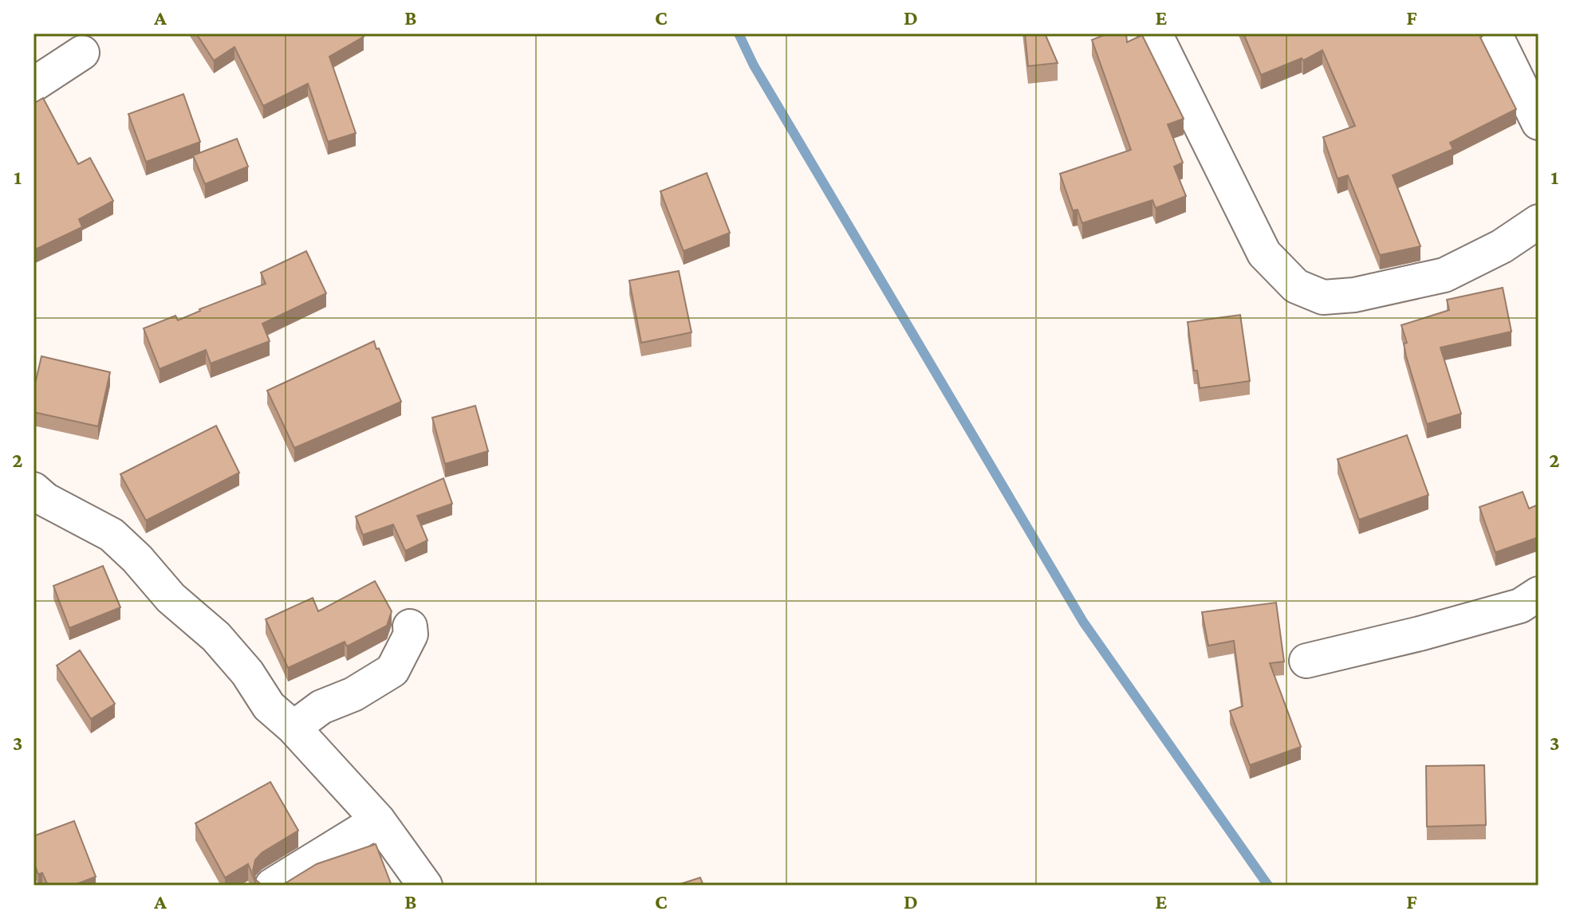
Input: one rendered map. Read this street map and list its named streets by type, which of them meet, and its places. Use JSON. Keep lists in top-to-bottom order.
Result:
{
  "grid": {
    "columns": [
      "A",
      "B",
      "C",
      "D",
      "E",
      "F"
    ],
    "rows": ["1", "2", "3"]
  }
}
